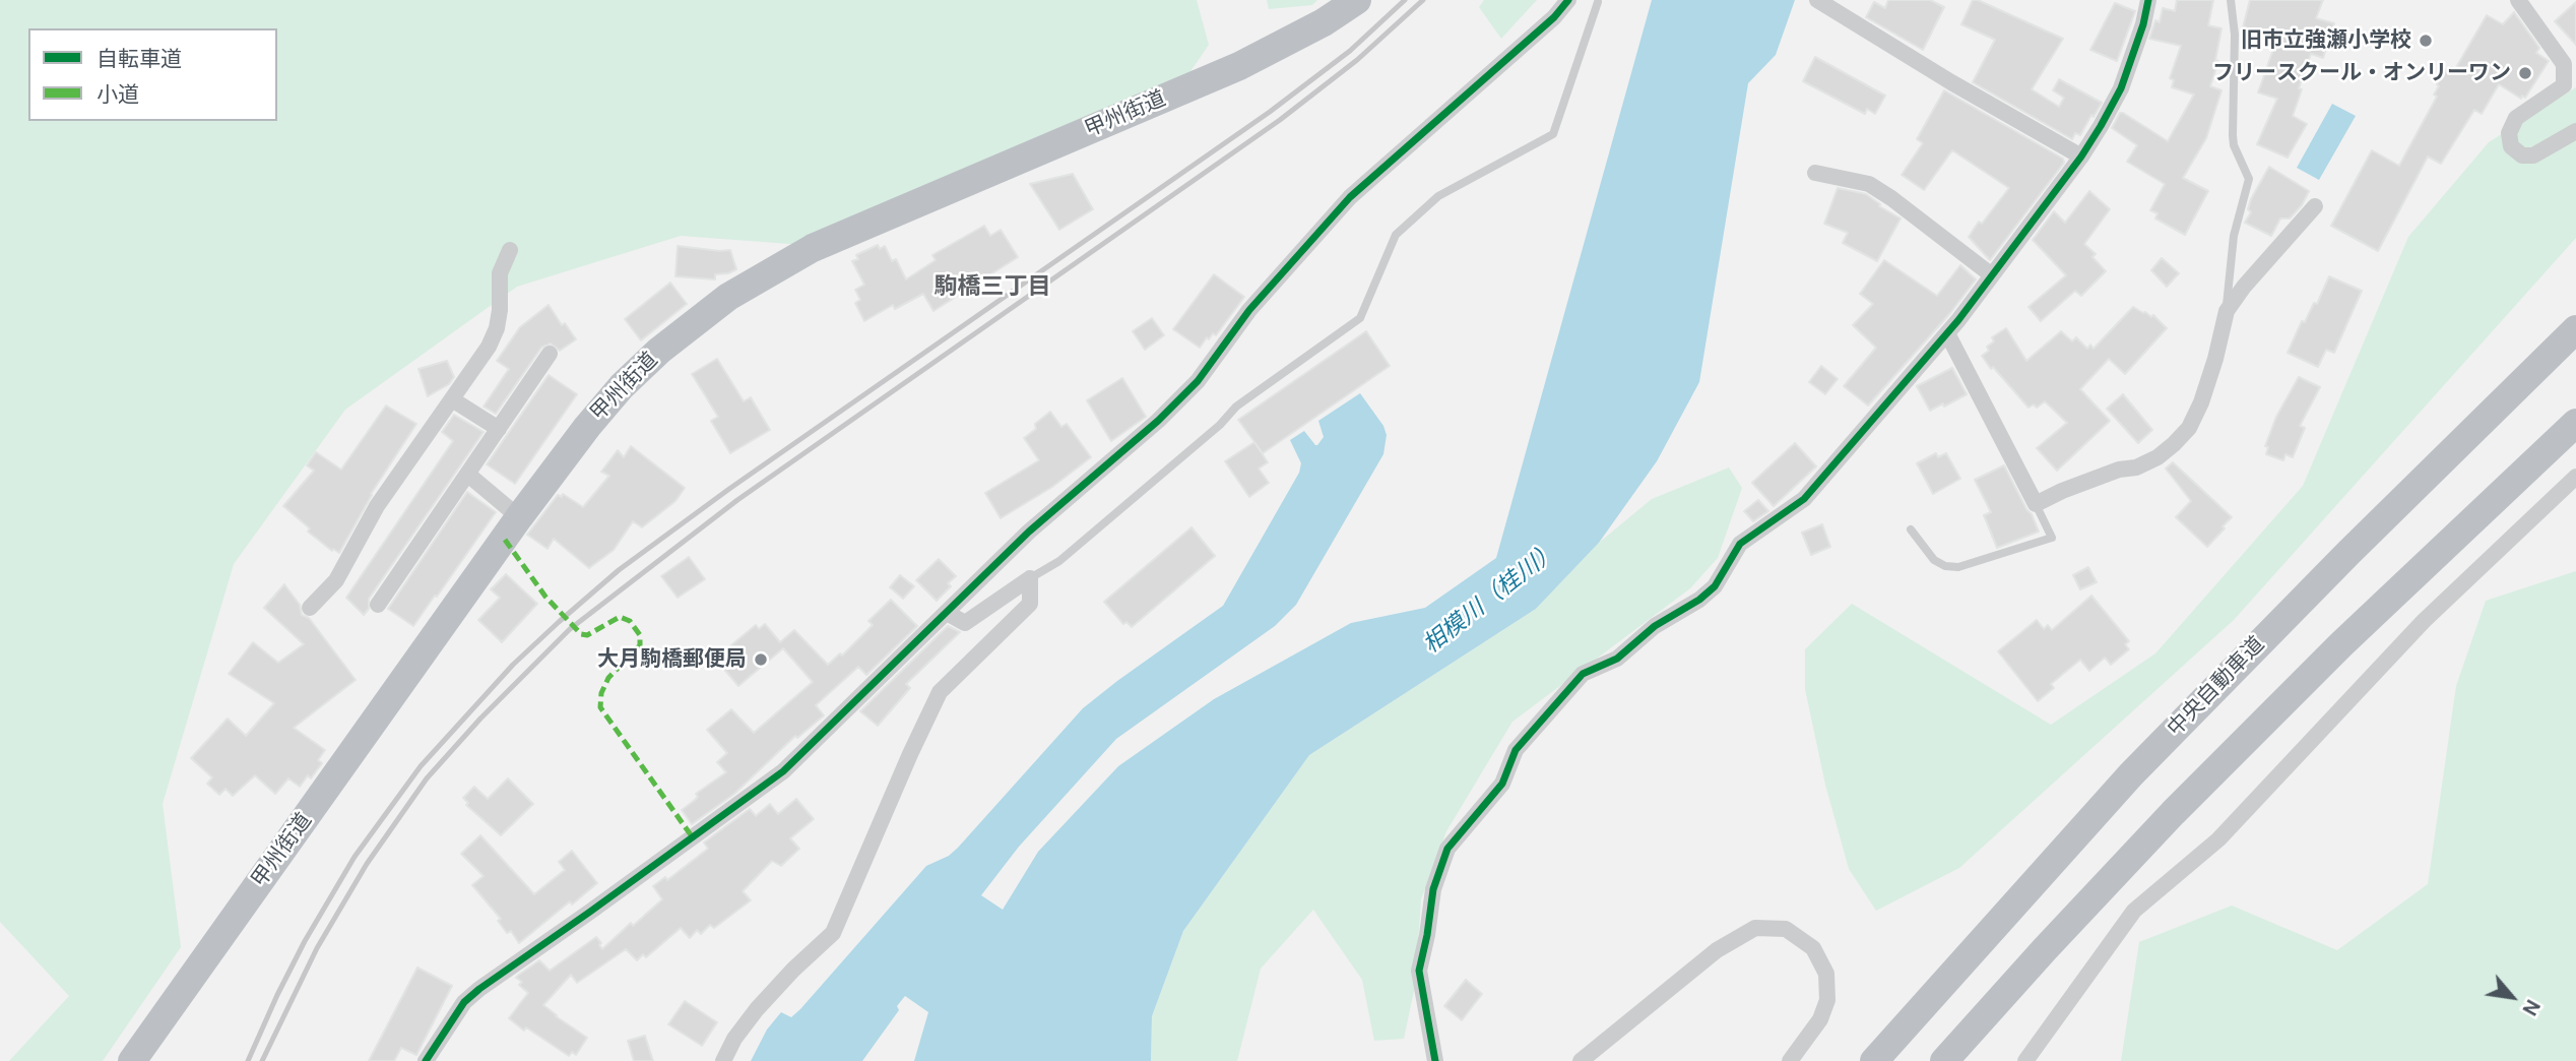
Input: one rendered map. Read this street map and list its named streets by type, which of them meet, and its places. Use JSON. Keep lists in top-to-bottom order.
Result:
{
  "streets": {
    "highway": ["甲州街道", "中央自動車道"]
  },
  "districts": ["駒橋三丁目"],
  "water": ["相模川（桂川）"],
  "places": ["旧市立強瀬小学校", "フリースクール・オンリーワン", "大月駒橋郵便局"],
  "legend": ["自転車道", "小道"],
  "north": "bottom right"
}
